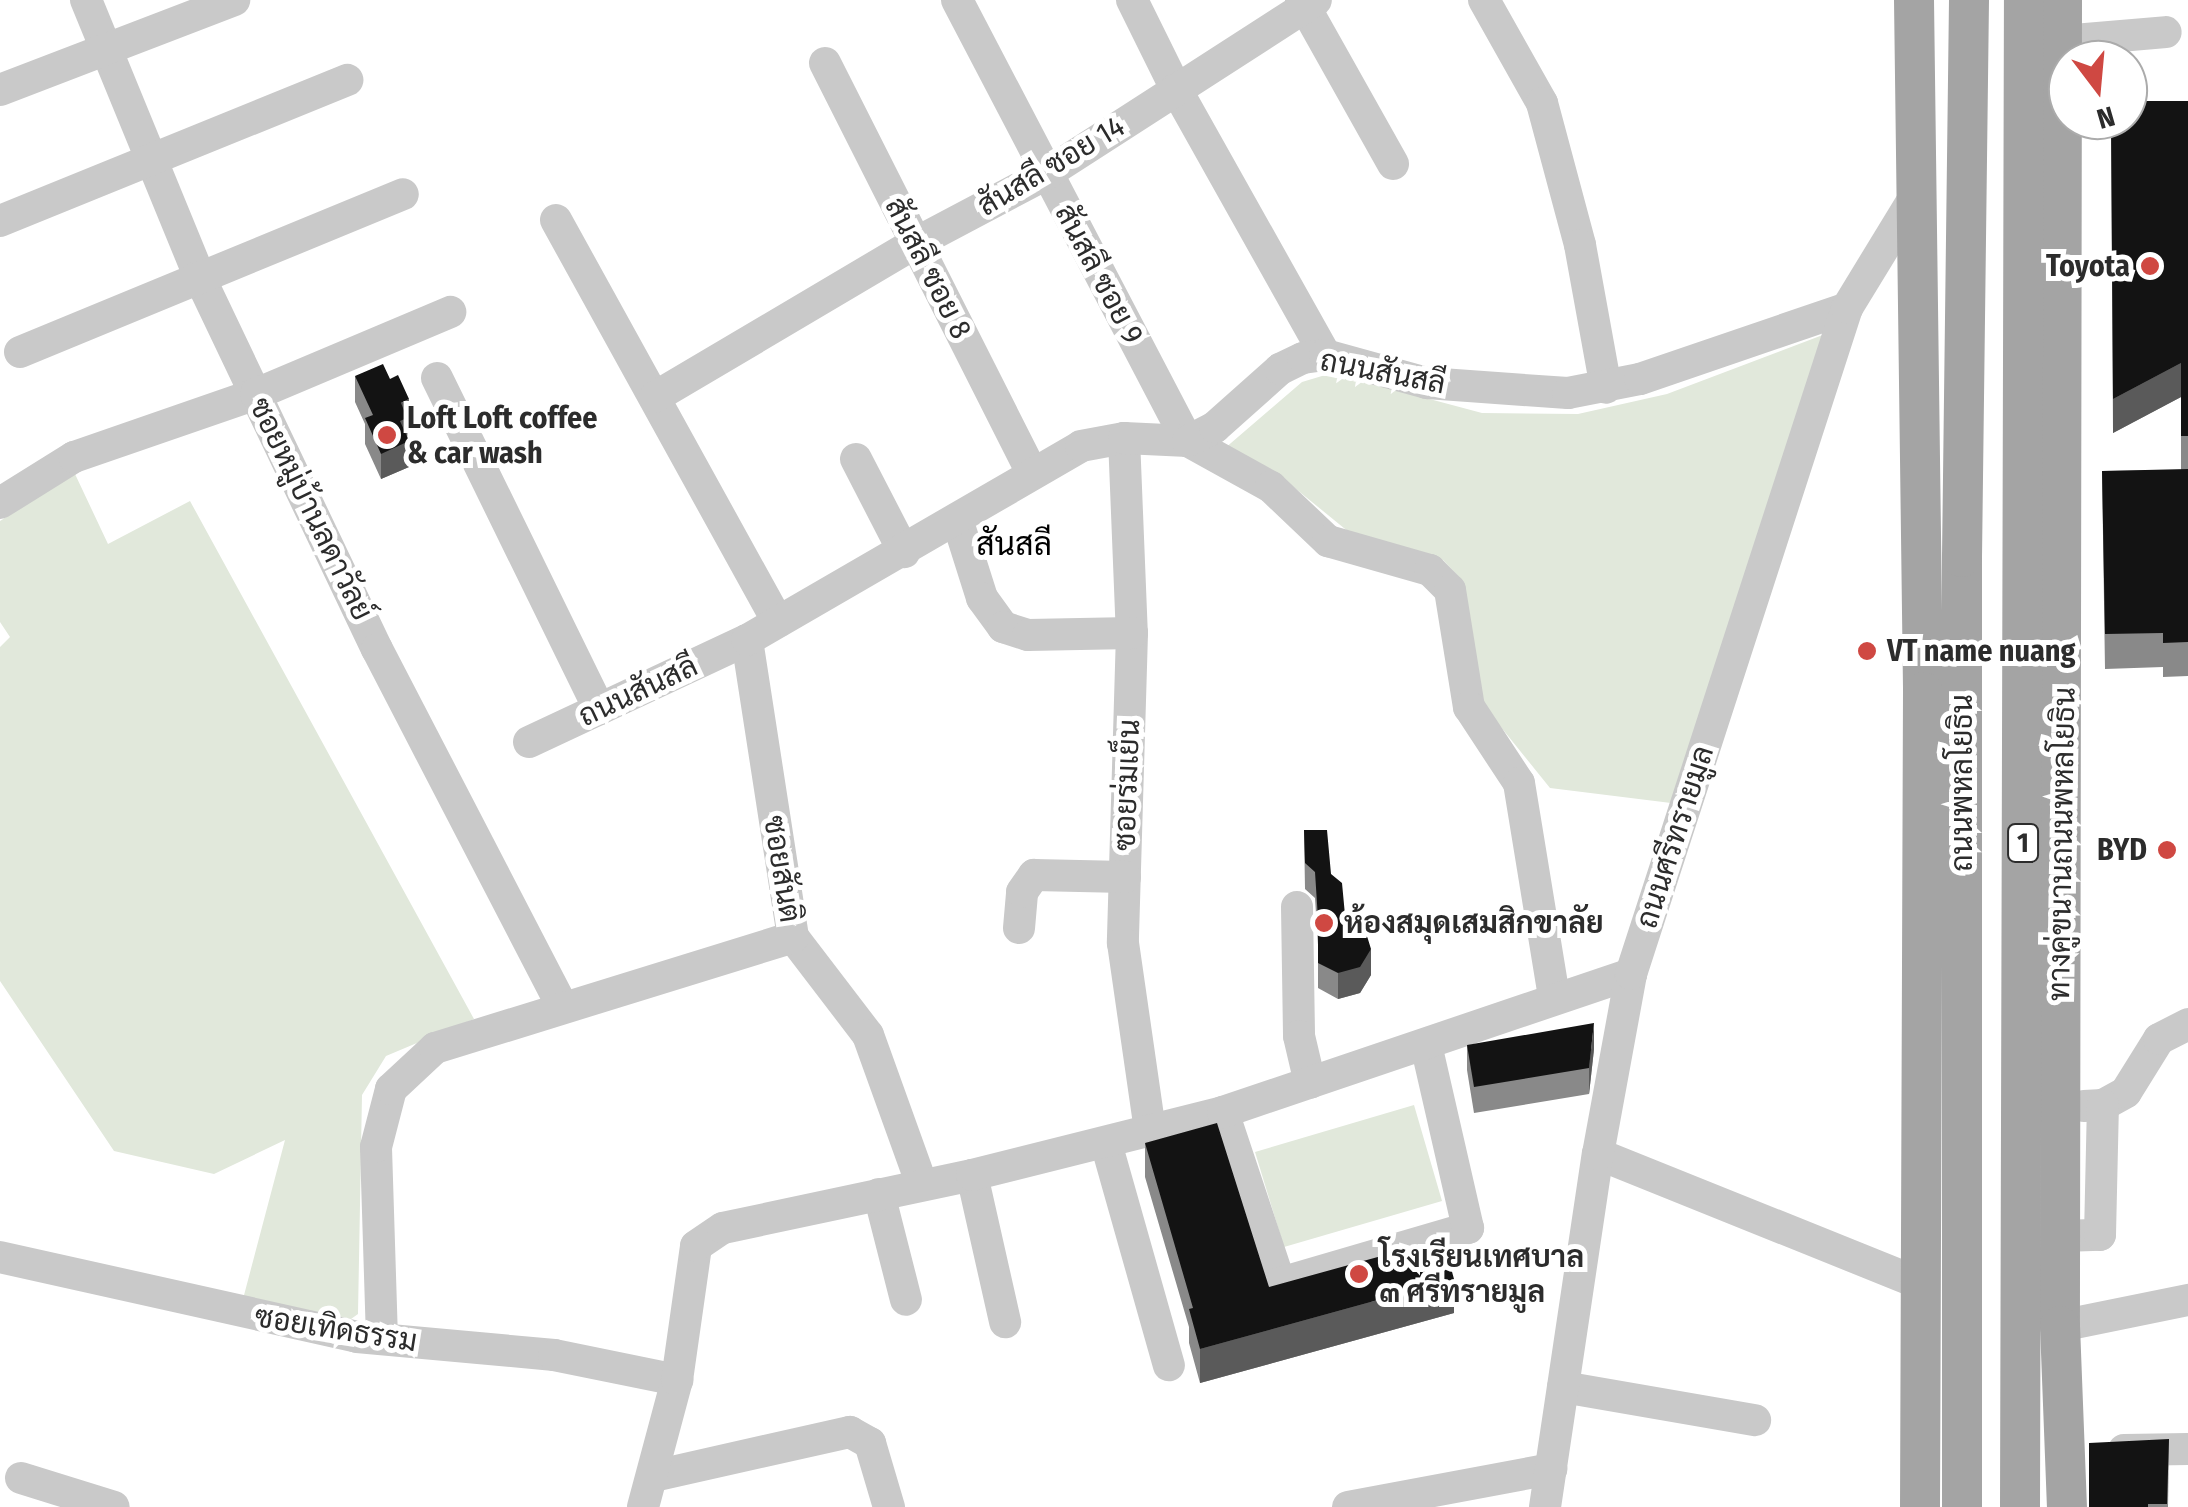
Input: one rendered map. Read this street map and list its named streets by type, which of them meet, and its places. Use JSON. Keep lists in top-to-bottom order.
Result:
{
  "streets": {
    "main road": ["ถนนพหลโยธิน", "1", "ทางคู่ขนานถนนพหลโยธิน"],
    "street": [
      "สันสลี ซอย 14",
      "สันสลี ซอย 8",
      "สันสลี ซอย 9",
      "ถนนสันสลี",
      "ซอยหมู่บ้านลดาวัลย์",
      "ซอยร่มเย็น",
      "ถนนศรีทรายมูล",
      "ซอยสันติ",
      "ซอยเทิดธรรม"
    ]
  },
  "crossings": [
    ["สันสลี ซอย 14", "สันสลี ซอย 8"],
    ["สันสลี ซอย 14", "สันสลี ซอย 9"],
    ["สันสลี ซอย 8", "ถนนสันสลี"],
    ["สันสลี ซอย 9", "ถนนสันสลี"],
    ["ถนนสันสลี", "ซอยร่มเย็น"],
    ["ถนนสันสลี", "ถนนศรีทรายมูล"],
    ["ถนนสันสลี", "ซอยสันติ"]
  ],
  "districts": ["สันสลี"],
  "places": [
    "Toyota",
    "Loft Loft coffee & car wash",
    "VT name nuang",
    "BYD",
    "ห้องสมุดเสมสิกขาลัย",
    "โรงเรียนเทศบาล ๓ ศรีทรายมูล"
  ],
  "north": "bottom"
}
